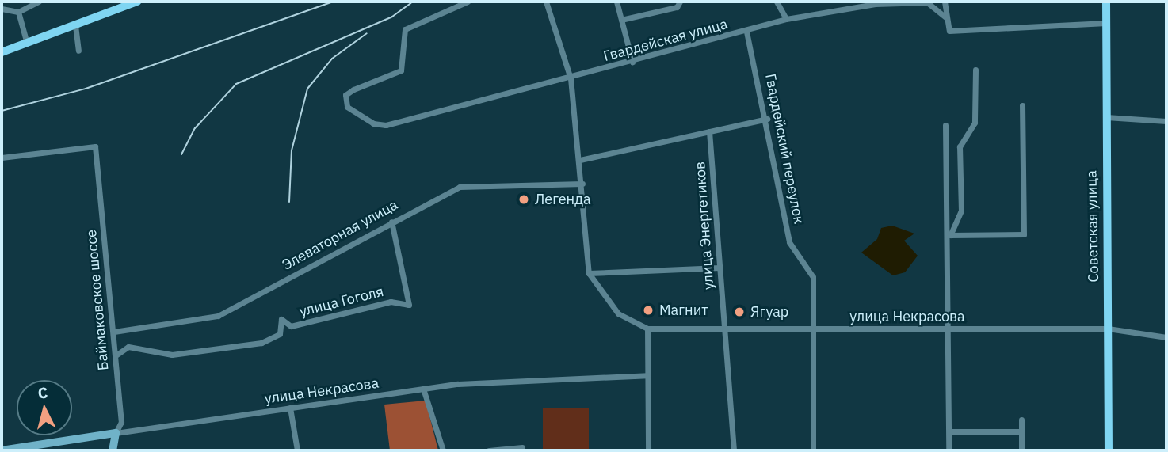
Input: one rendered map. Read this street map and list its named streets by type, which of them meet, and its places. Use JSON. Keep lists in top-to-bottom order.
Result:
{
  "streets": {
    "main road": ["Советская улица", "Баймаковское шоссе", "улица Некрасова"],
    "street": [
      "Гвардейская улица",
      "Гвардейский переулок",
      "улица Энергетиков",
      "Элеваторная улица",
      "улица Гоголя"
    ]
  },
  "crossings": [
    ["Гвардейская улица", "Гвардейский переулок"],
    ["Гвардейская улица", "Советская улица"],
    ["Гвардейский переулок", "улица Некрасова"],
    ["улица Энергетиков", "улица Некрасова"],
    ["Советская улица", "улица Некрасова"],
    ["Элеваторная улица", "Баймаковское шоссе"],
    ["Элеваторная улица", "улица Гоголя"],
    ["Баймаковское шоссе", "улица Гоголя"],
    ["Баймаковское шоссе", "улица Некрасова"]
  ],
  "places": ["Легенда", "Магнит", "Ягуар"],
  "north": "top"
}
